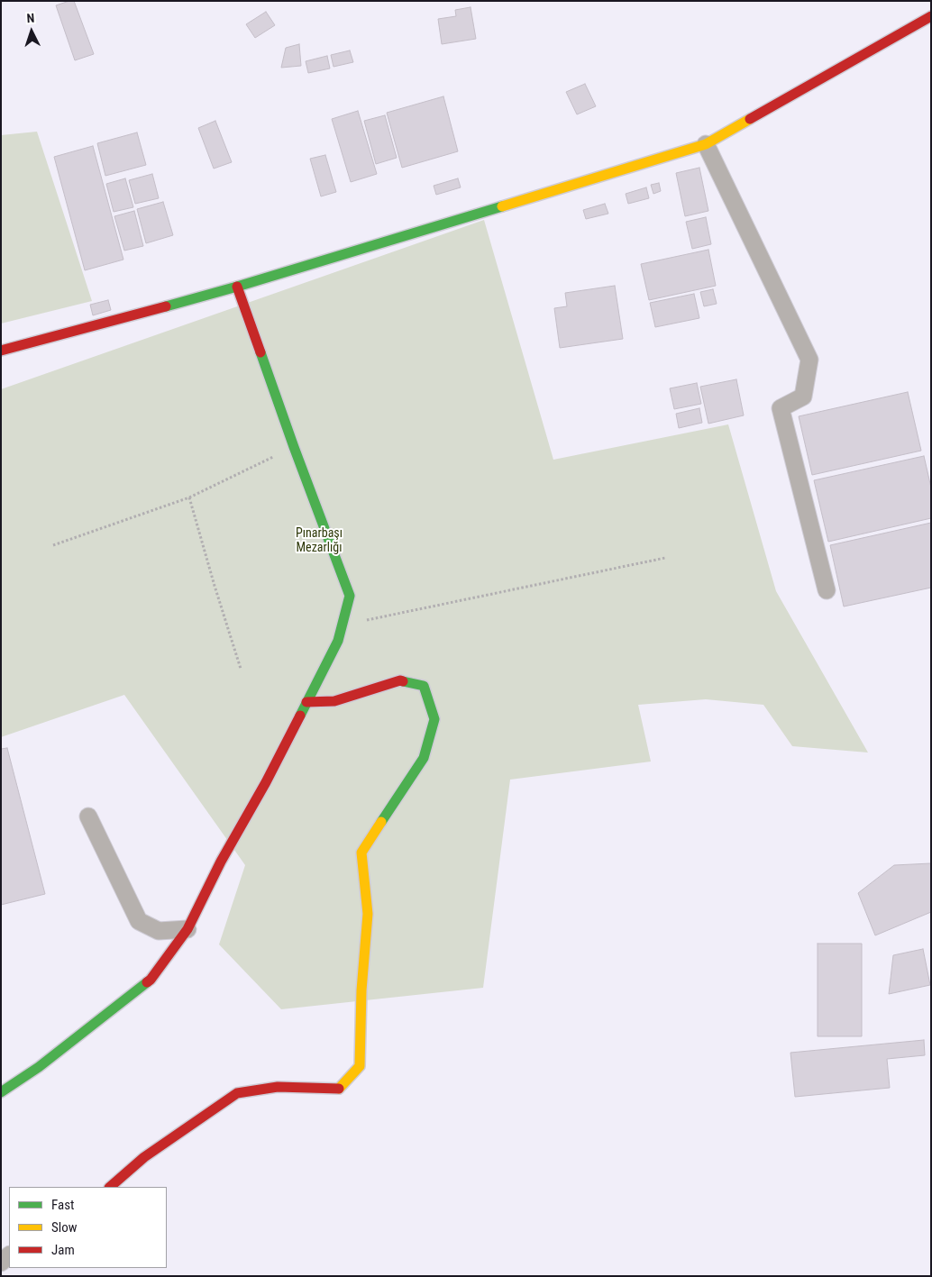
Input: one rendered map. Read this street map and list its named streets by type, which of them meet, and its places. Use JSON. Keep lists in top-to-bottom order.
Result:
{
  "parks": ["Pınarbaşı Mezarlığı"],
  "legend": ["Fast", "Slow", "Jam"],
  "north": "top"
}
